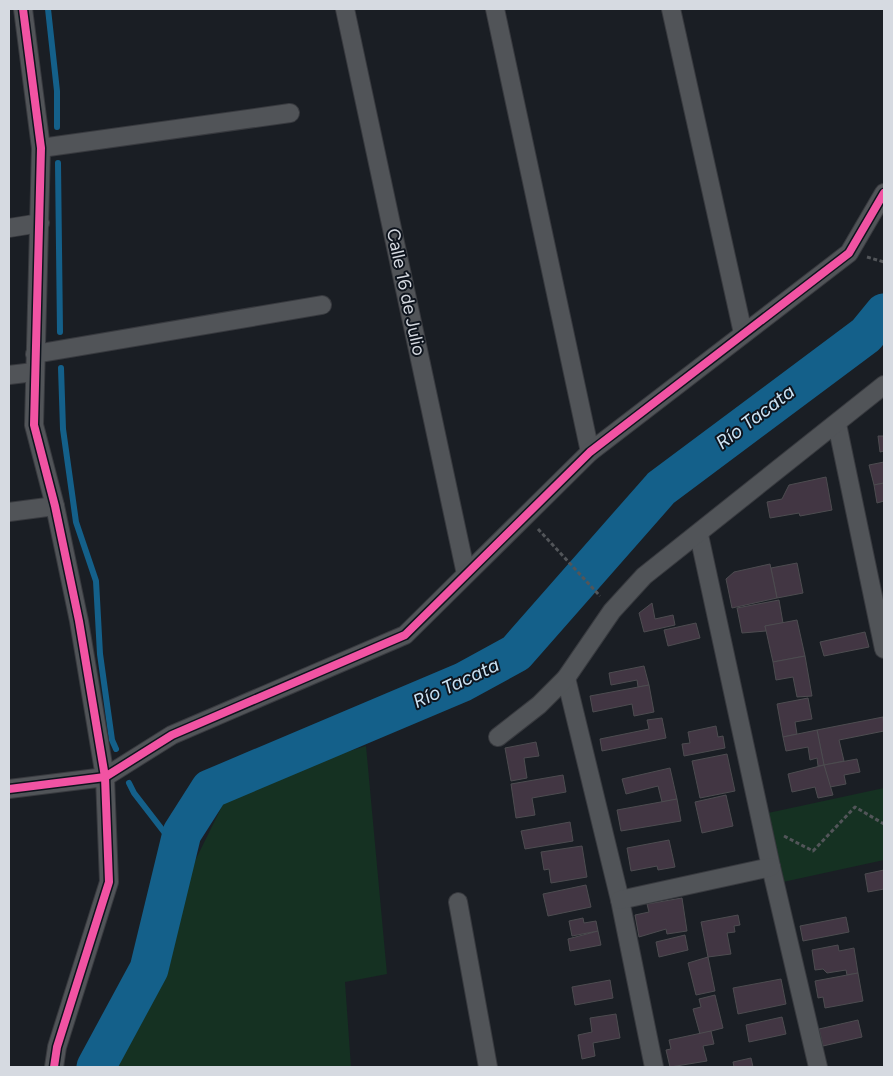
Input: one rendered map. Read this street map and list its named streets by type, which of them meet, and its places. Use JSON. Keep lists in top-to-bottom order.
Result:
{
  "streets": {
    "street": ["Calle 16 de Julio"]
  },
  "water": ["Río Tacata"]
}
